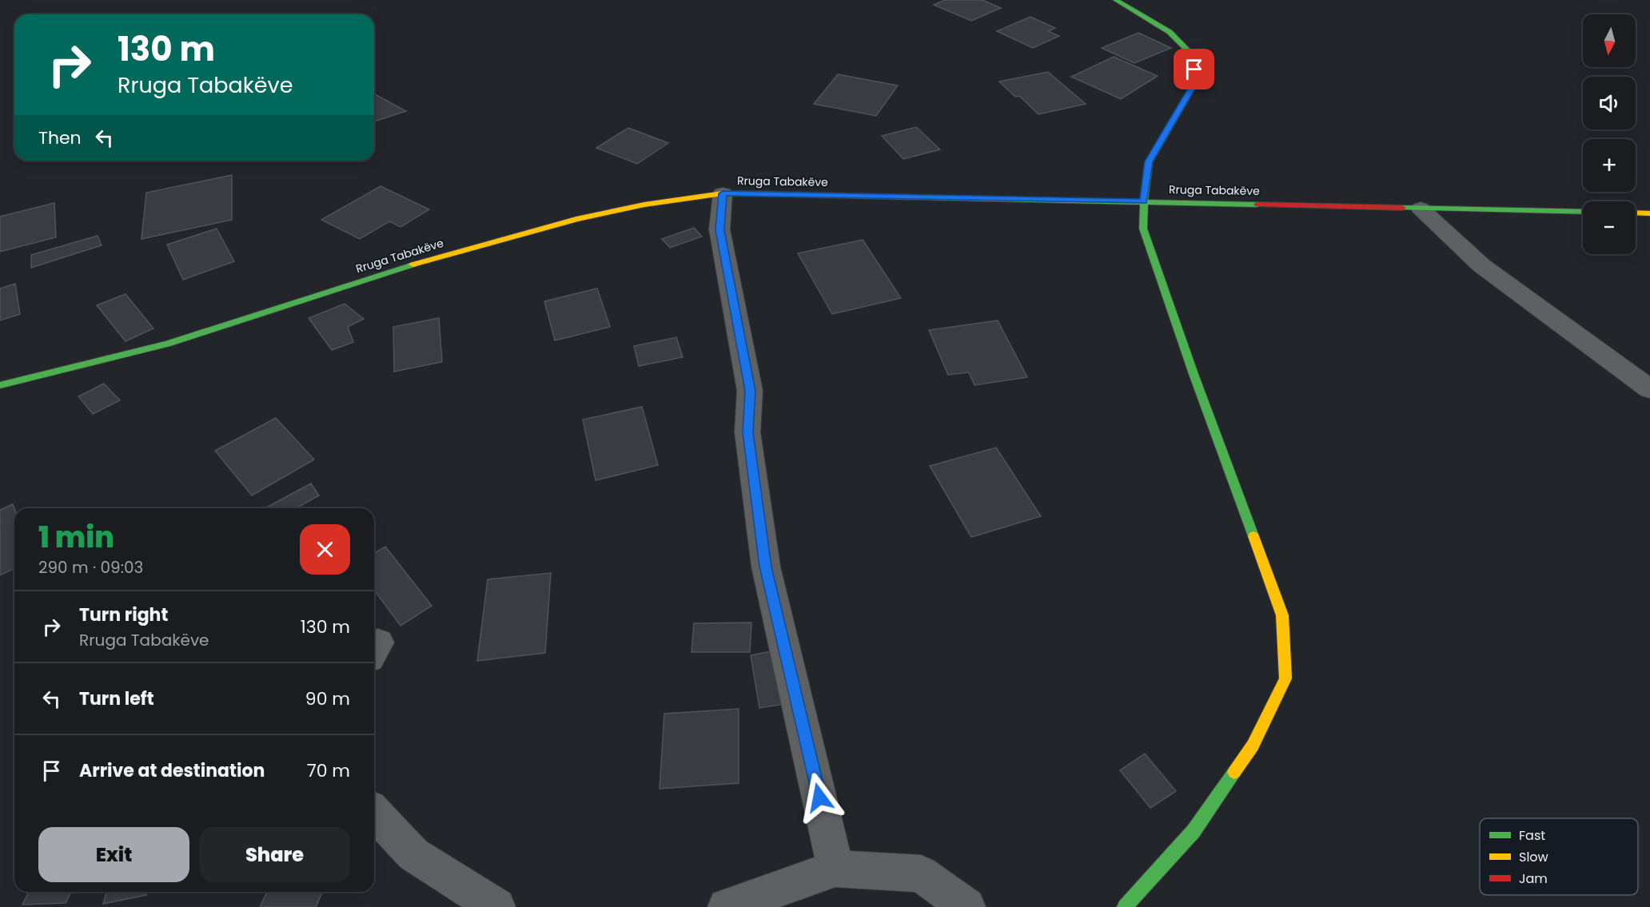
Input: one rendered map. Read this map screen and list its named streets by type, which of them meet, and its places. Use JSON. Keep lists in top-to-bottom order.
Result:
{
  "streets": {
    "street": ["Rruga Tabakëve"]
  },
  "legend": ["Fast", "Slow", "Jam"],
  "north": "bottom",
  "page": {
    "map_buttons": ["+", "−"],
    "turn": ["130 m", "Rruga Tabakëve"],
    "then": "Then",
    "heading": ["1 min", "290 m · 09:03"],
    "list": [
      {
        "name": "Turn right",
        "note": "Rruga Tabakëve",
        "value": "130 m"
      },
      {
        "name": "Turn left",
        "value": "90 m"
      },
      {
        "name": "Arrive at destination",
        "value": "70 m"
      }
    ],
    "buttons": ["Exit", "Share"]
  }
}
